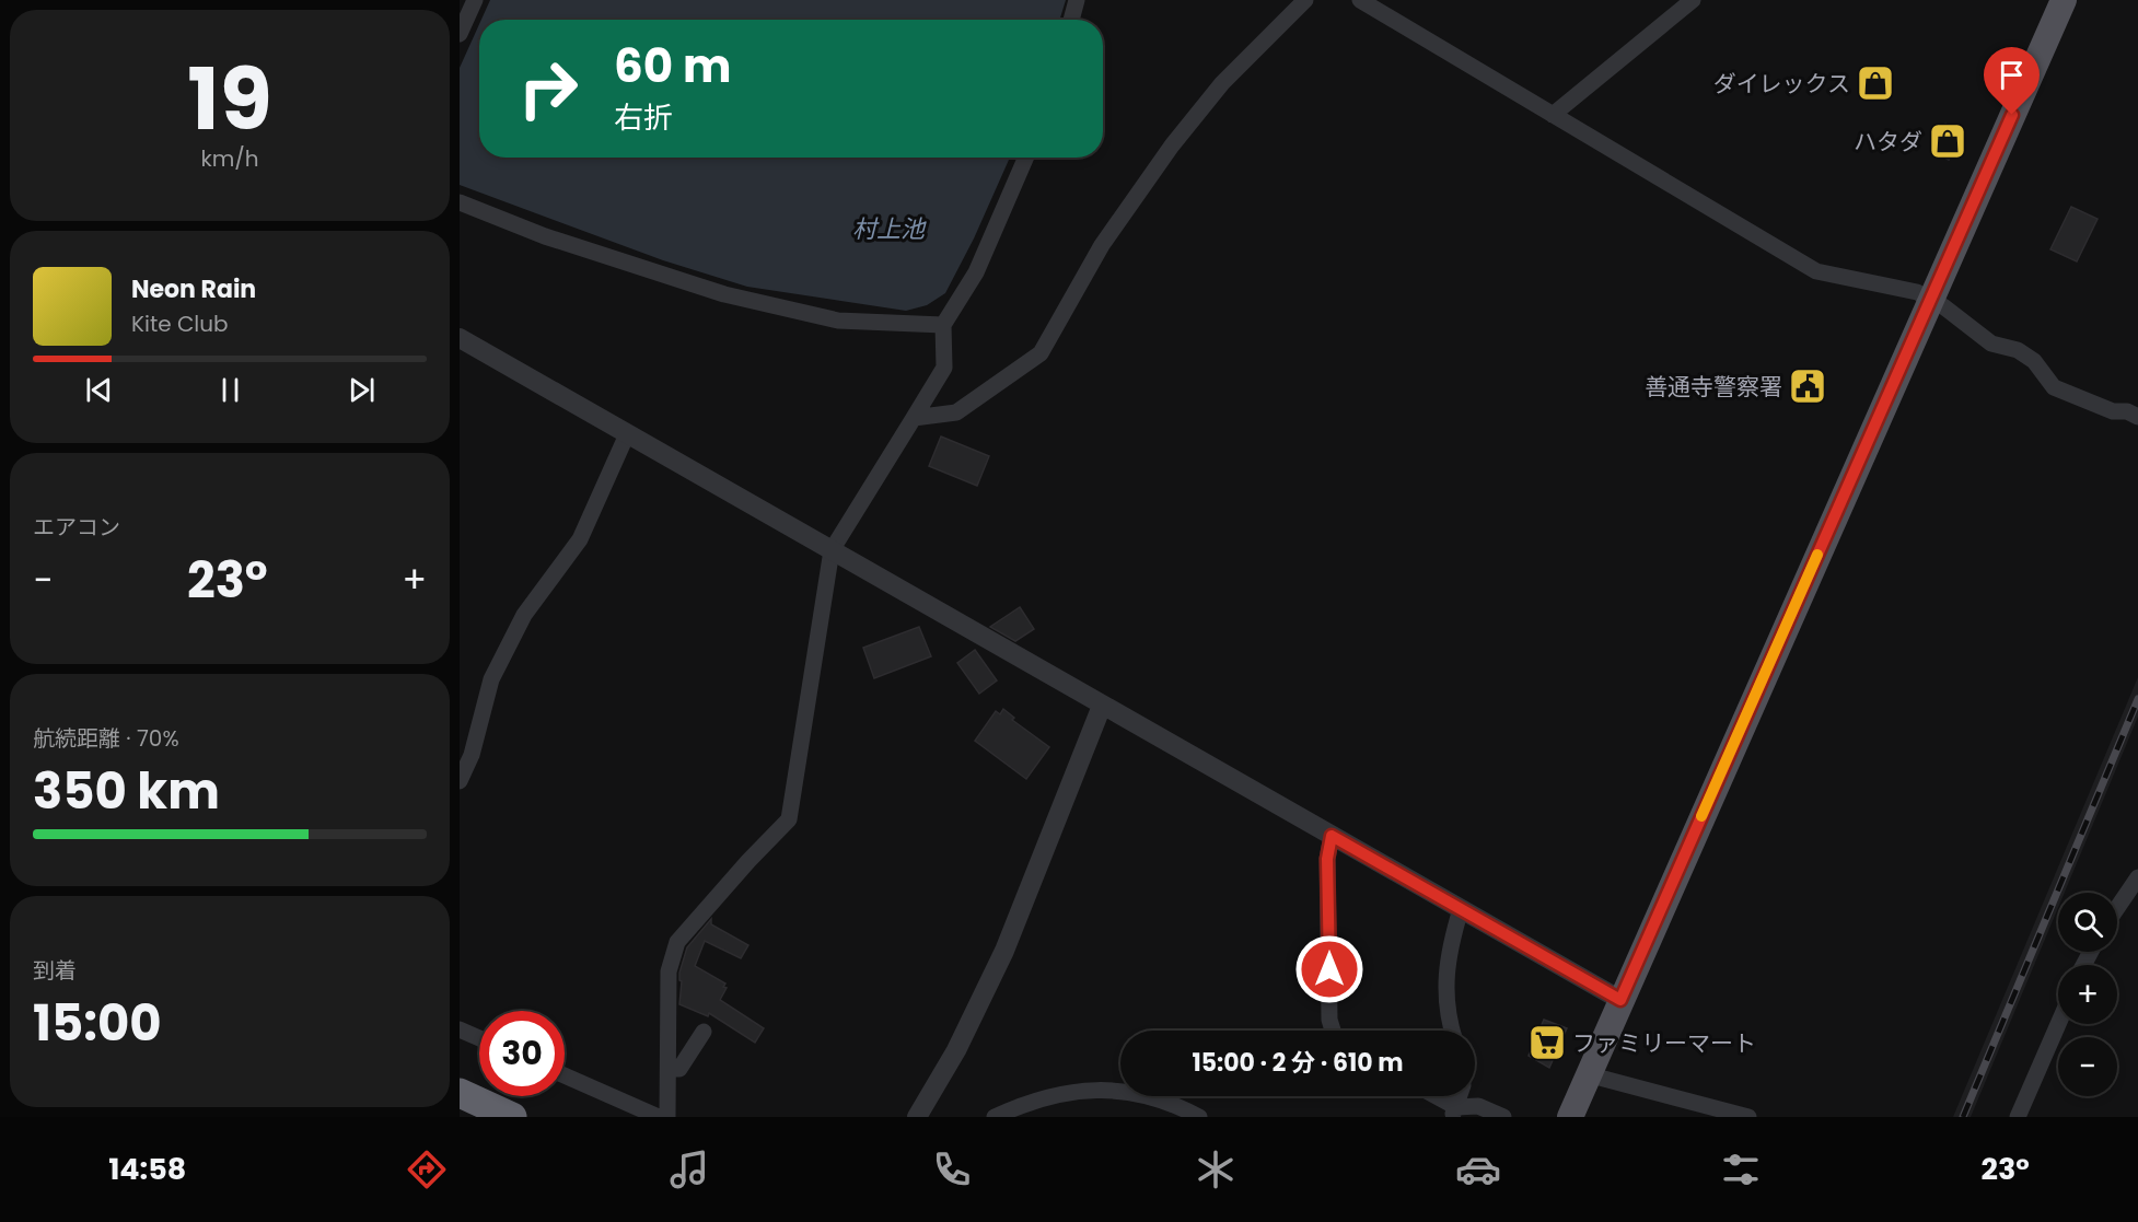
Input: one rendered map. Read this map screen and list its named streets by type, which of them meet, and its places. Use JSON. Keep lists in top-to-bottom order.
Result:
{
  "water": ["村上池"],
  "places": {
    "shop": ["ダイレックス", "ハタダ"],
    "public building": ["善通寺警察署"],
    "supermarket": ["ファミリーマート"]
  },
  "page": {
    "tile": [
      ["19", "km/h"],
      "エアコン",
      ["航続距離 · 70%", "350 km"],
      ["到着", "15:00"]
    ],
    "turn": ["60 m", "右折"],
    "song": ["Neon Rain", "Kite Club"],
    "heat": ["−", "23°", "+"],
    "map_buttons": ["+", "−"],
    "limit": "30",
    "trip": "15:00 · 2 分 · 610 m",
    "tabs": ["14:58", "23°"]
  }
}
